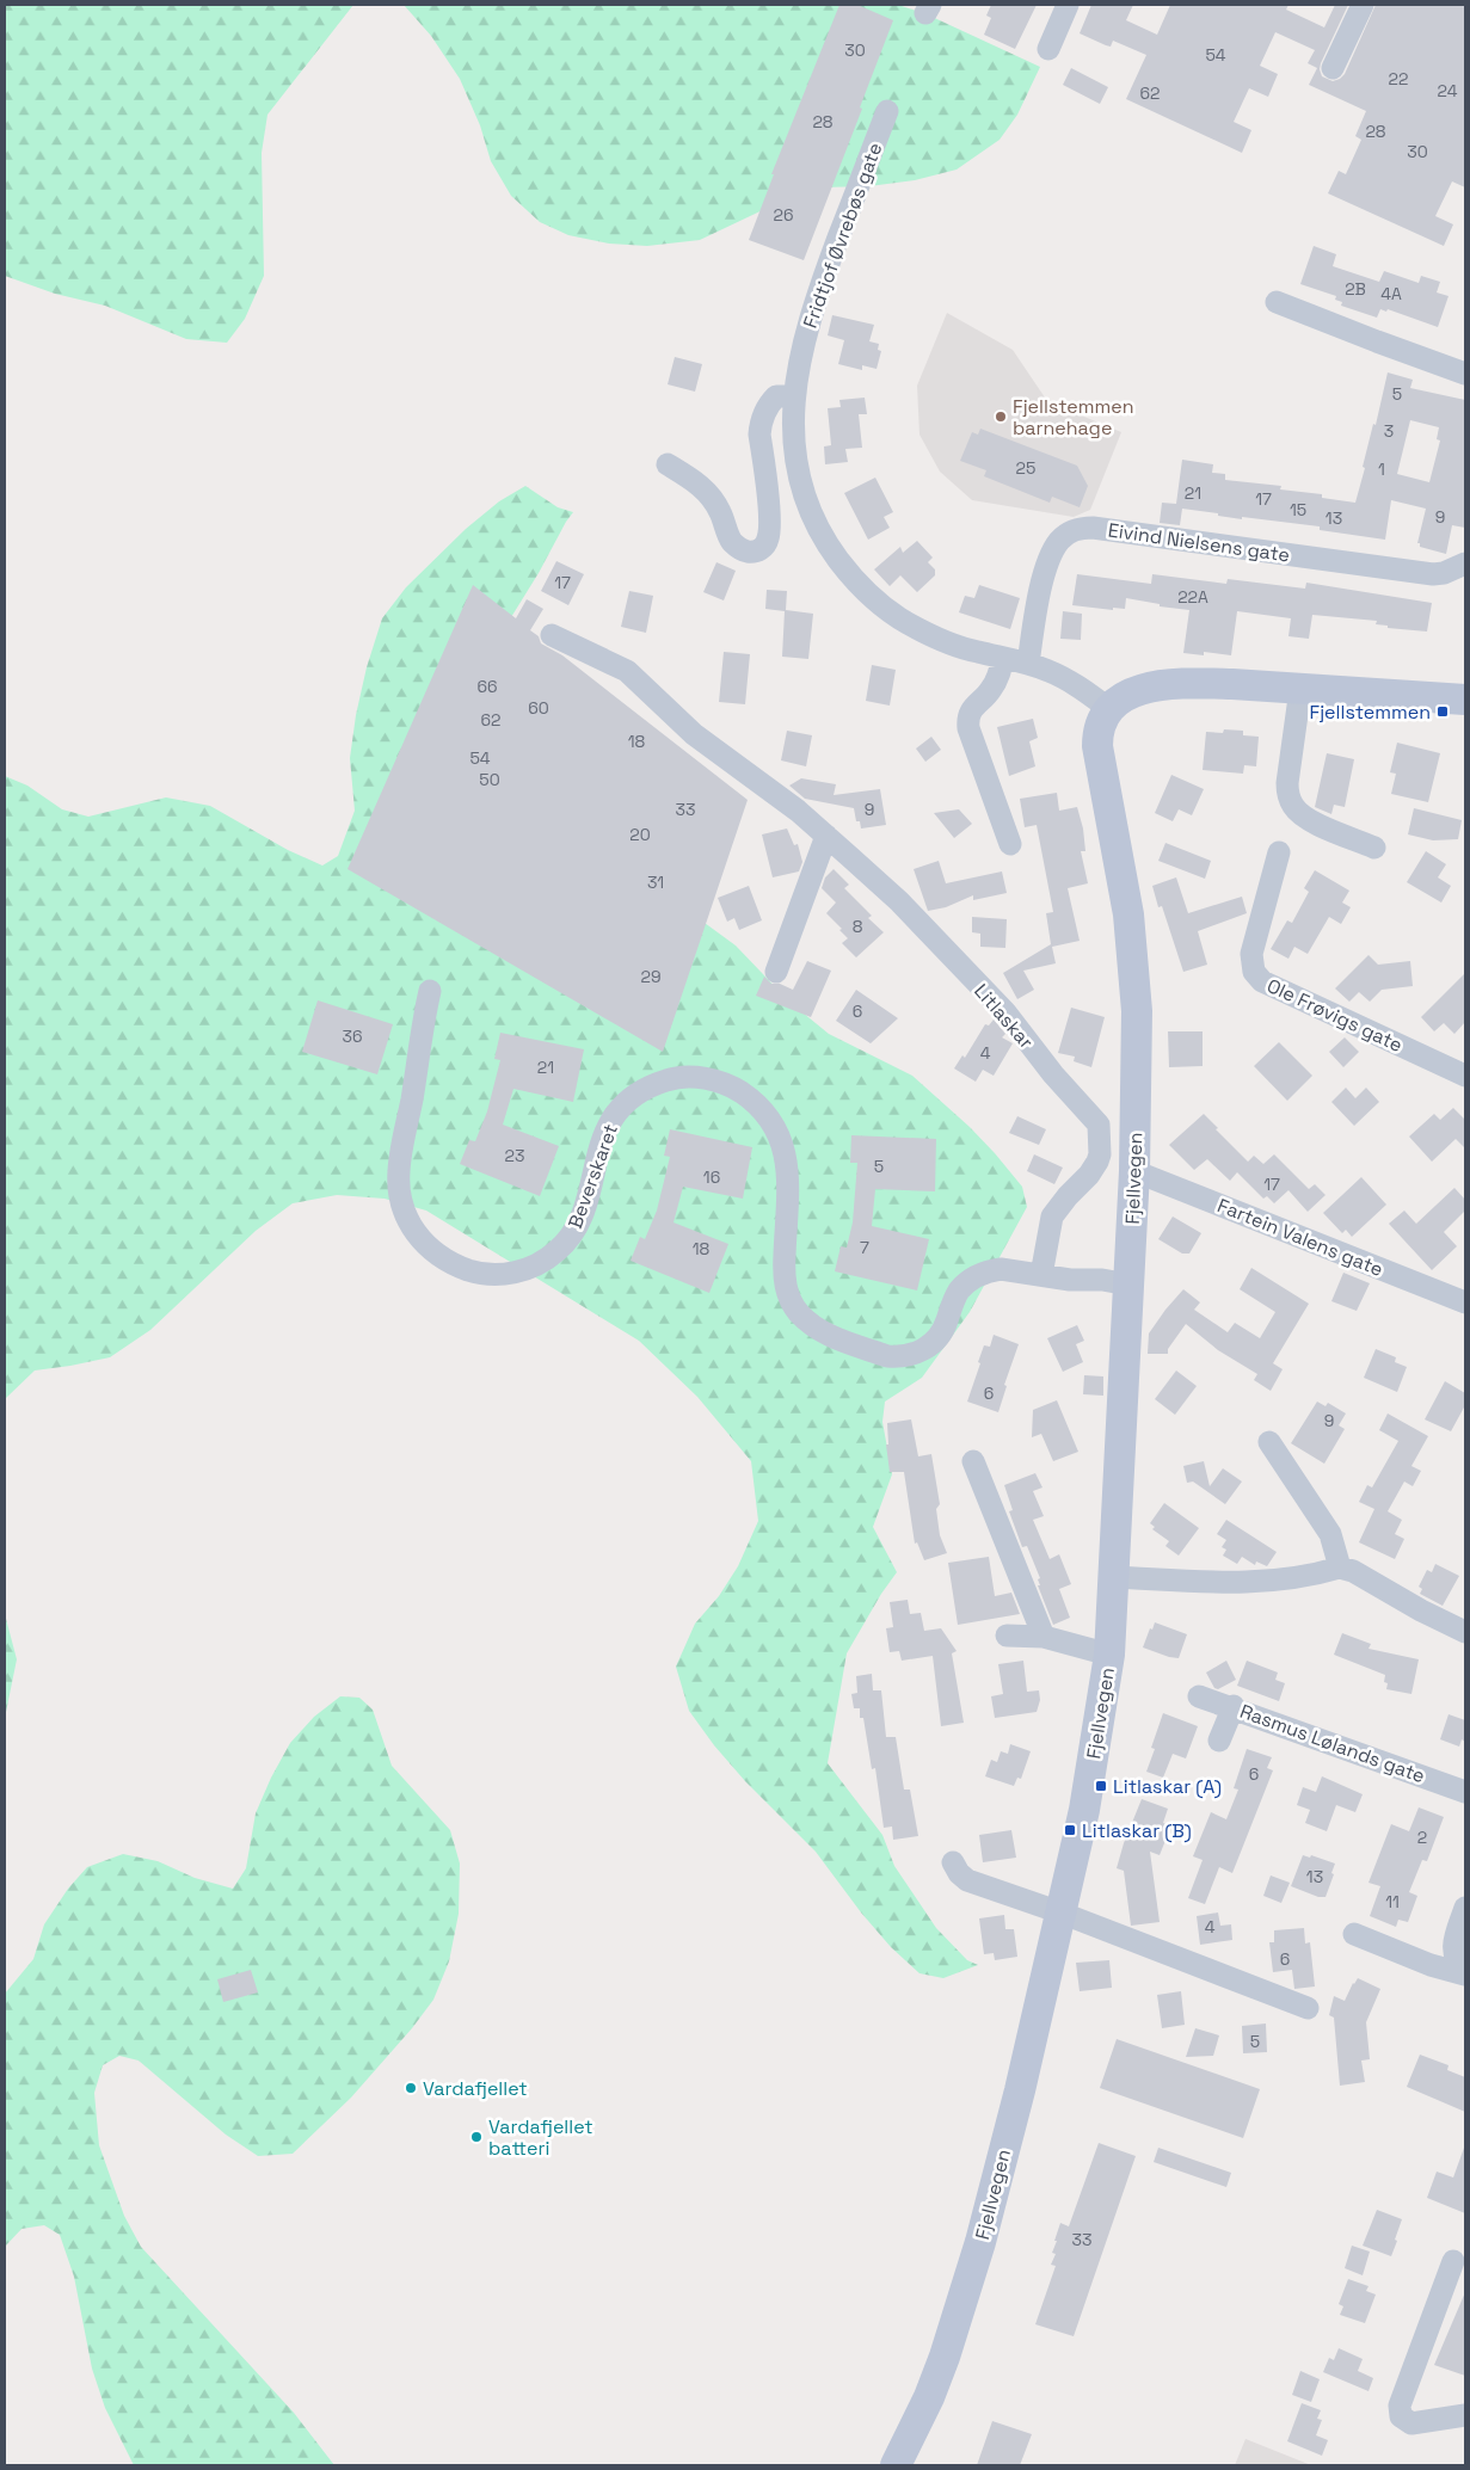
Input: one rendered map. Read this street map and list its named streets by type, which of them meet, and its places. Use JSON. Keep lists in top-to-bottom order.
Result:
{
  "streets": {
    "main road": ["Fjellvegen"],
    "street": [
      "Fridtjof Øvrebøs gate",
      "Eivind Nielsens gate",
      "Ole Frøvigs gate",
      "Litlaskar",
      "Beverskaret",
      "Fartein Valens gate",
      "Rasmus Lølands gate"
    ]
  },
  "crossings": [
    ["Fridtjof Øvrebøs gate", "Eivind Nielsens gate"],
    ["Fridtjof Øvrebøs gate", "Fjellvegen"],
    ["Litlaskar", "Beverskaret"],
    ["Beverskaret", "Fjellvegen"],
    ["Fjellvegen", "Fartein Valens gate"]
  ],
  "places": {
    "other": ["Fjellstemmen barnehage", "Vardafjellet", "Vardafjellet batteri"],
    "transit": ["Fjellstemmen", "Litlaskar (A)", "Litlaskar (B)"]
  },
  "house_numbers": [
    "30",
    "54",
    "22",
    "24",
    "62",
    "28",
    "28",
    "30",
    "26",
    "2B",
    "4A",
    "5",
    "3",
    "25",
    "1",
    "21",
    "17",
    "15",
    "9",
    "13",
    "17",
    "22A",
    "66",
    "60",
    "62",
    "18",
    "54",
    "50",
    "33",
    "9",
    "20",
    "31",
    "8",
    "29",
    "6",
    "36",
    "4",
    "21",
    "23",
    "5",
    "16",
    "17",
    "7",
    "18",
    "6",
    "9",
    "6",
    "2",
    "13",
    "11",
    "4",
    "6",
    "5",
    "33"
  ]
}
